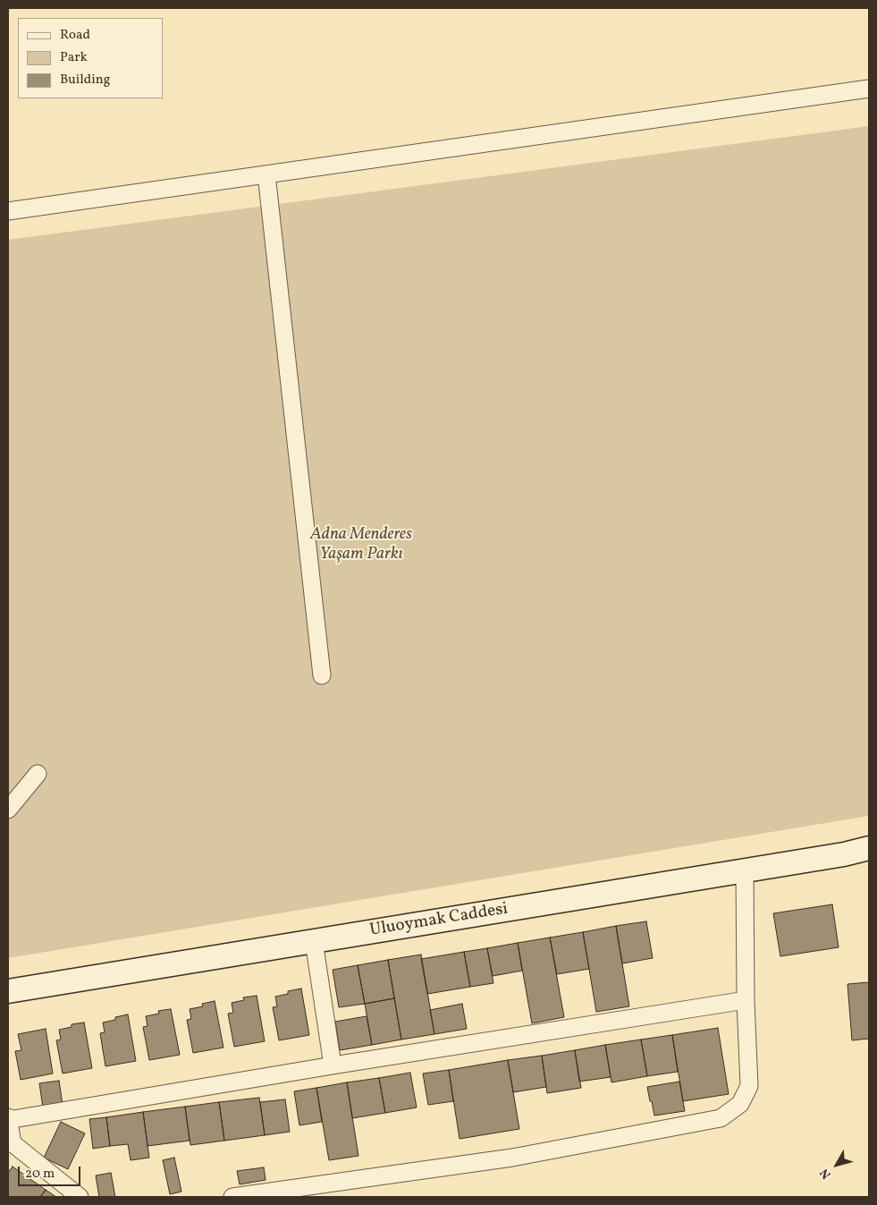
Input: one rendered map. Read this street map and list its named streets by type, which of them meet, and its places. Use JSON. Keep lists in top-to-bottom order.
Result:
{
  "streets": {
    "street": ["Uluoymak Caddesi"]
  },
  "parks": ["Adna Menderes Yaşam Parkı"],
  "legend": ["Road", "Park", "Building"],
  "scale_bar": "20 m",
  "north": "bottom left"
}
